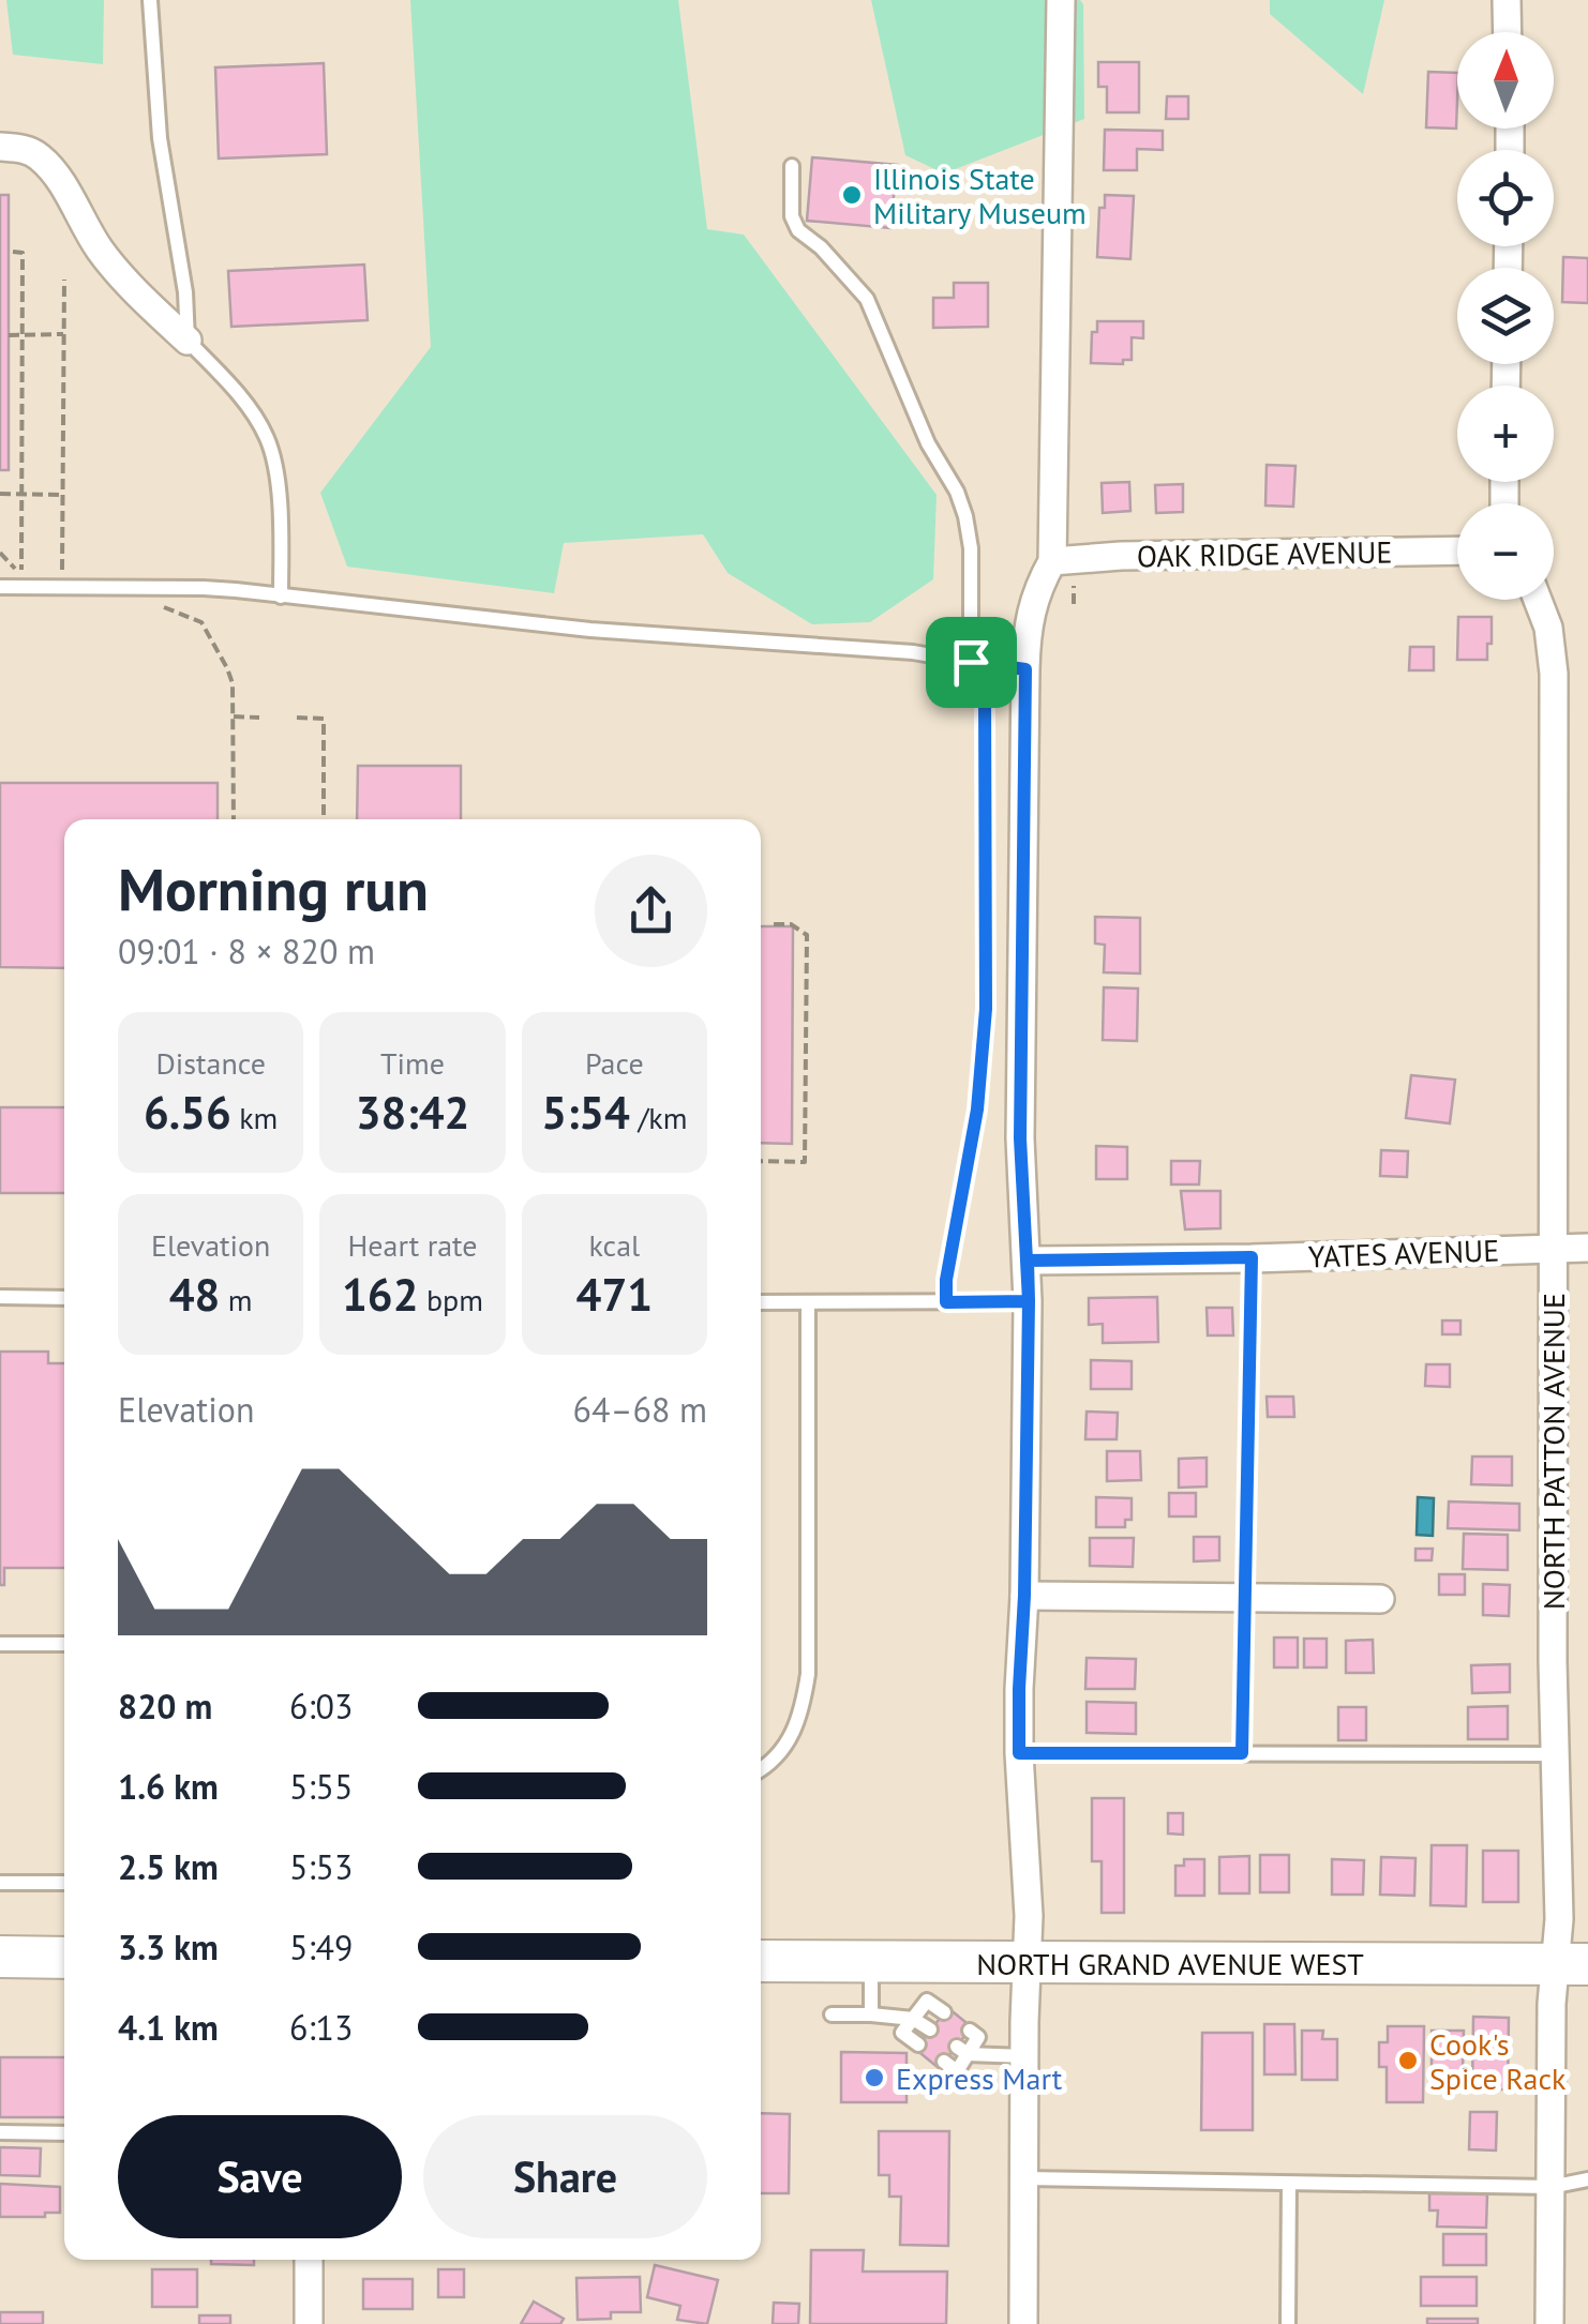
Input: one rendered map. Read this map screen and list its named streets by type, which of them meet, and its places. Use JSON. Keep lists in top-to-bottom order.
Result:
{
  "streets": {
    "main road": ["NORTH GRAND AVENUE WEST"],
    "street": ["OAK RIDGE AVENUE", "YATES AVENUE", "NORTH PATTON AVENUE"]
  },
  "crossings": [
    ["YATES AVENUE", "NORTH PATTON AVENUE"],
    ["NORTH PATTON AVENUE", "NORTH GRAND AVENUE WEST"]
  ],
  "places": ["Illinois State Military Museum", "Cook's Spice Rack", "Express Mart"],
  "north": "top",
  "page": {
    "map_buttons": ["+", "−"],
    "heading": ["Morning run", "09:01 · 8 × 820 m"],
    "stats": [
      ["Distance", "6.56 km"],
      ["Time", "38:42"],
      ["Pace", "5:54 /km"],
      ["Elevation", "48 m"],
      ["Heart rate", "162 bpm"],
      ["kcal", "471"]
    ],
    "chart": ["Elevation", "64–68 m"],
    "list": [
      {
        "name": "820 m",
        "note": "6:03"
      },
      {
        "name": "1.6 km",
        "note": "5:55"
      },
      {
        "name": "2.5 km",
        "note": "5:53"
      },
      {
        "name": "3.3 km",
        "note": "5:49"
      },
      {
        "name": "4.1 km",
        "note": "6:13"
      }
    ],
    "buttons": ["Save", "Share"]
  }
}
